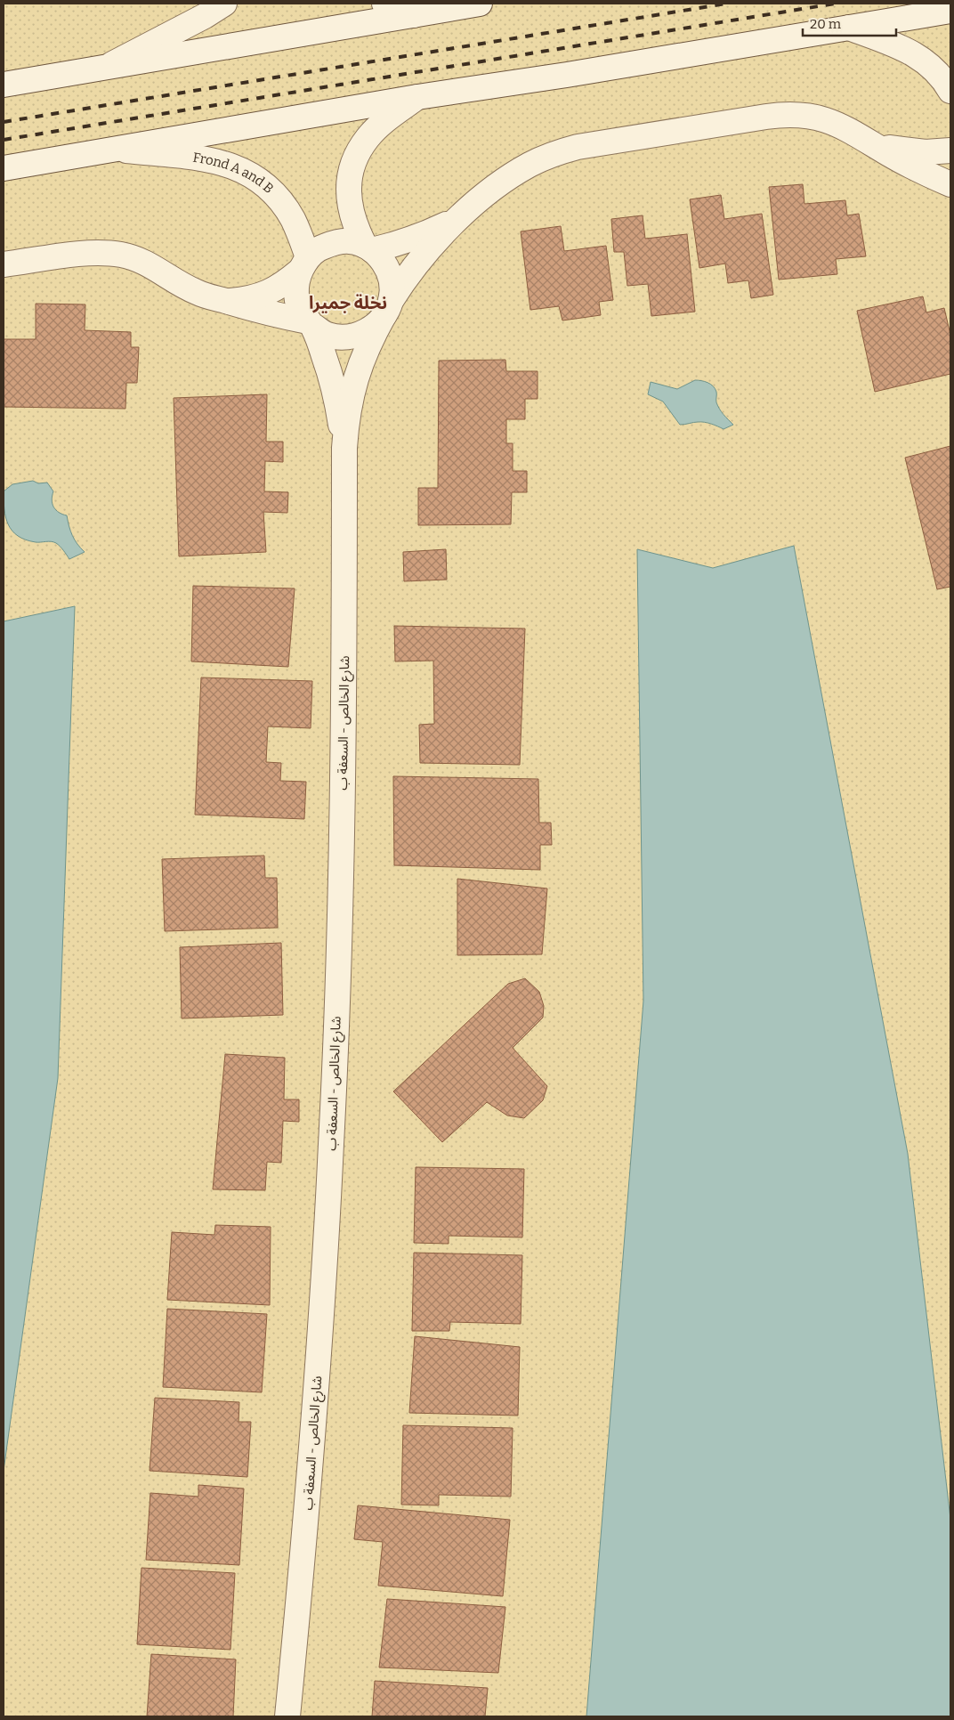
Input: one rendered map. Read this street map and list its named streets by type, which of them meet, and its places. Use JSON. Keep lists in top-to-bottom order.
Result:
{
  "streets": {
    "street": ["Frond A and B", "شارع الخالص - السعفة ب"]
  },
  "crossings": [
    ["Frond A and B", "شارع الخالص - السعفة ب"]
  ],
  "districts": ["نخلة جميرا"],
  "scale_bar": "20 m"
}
